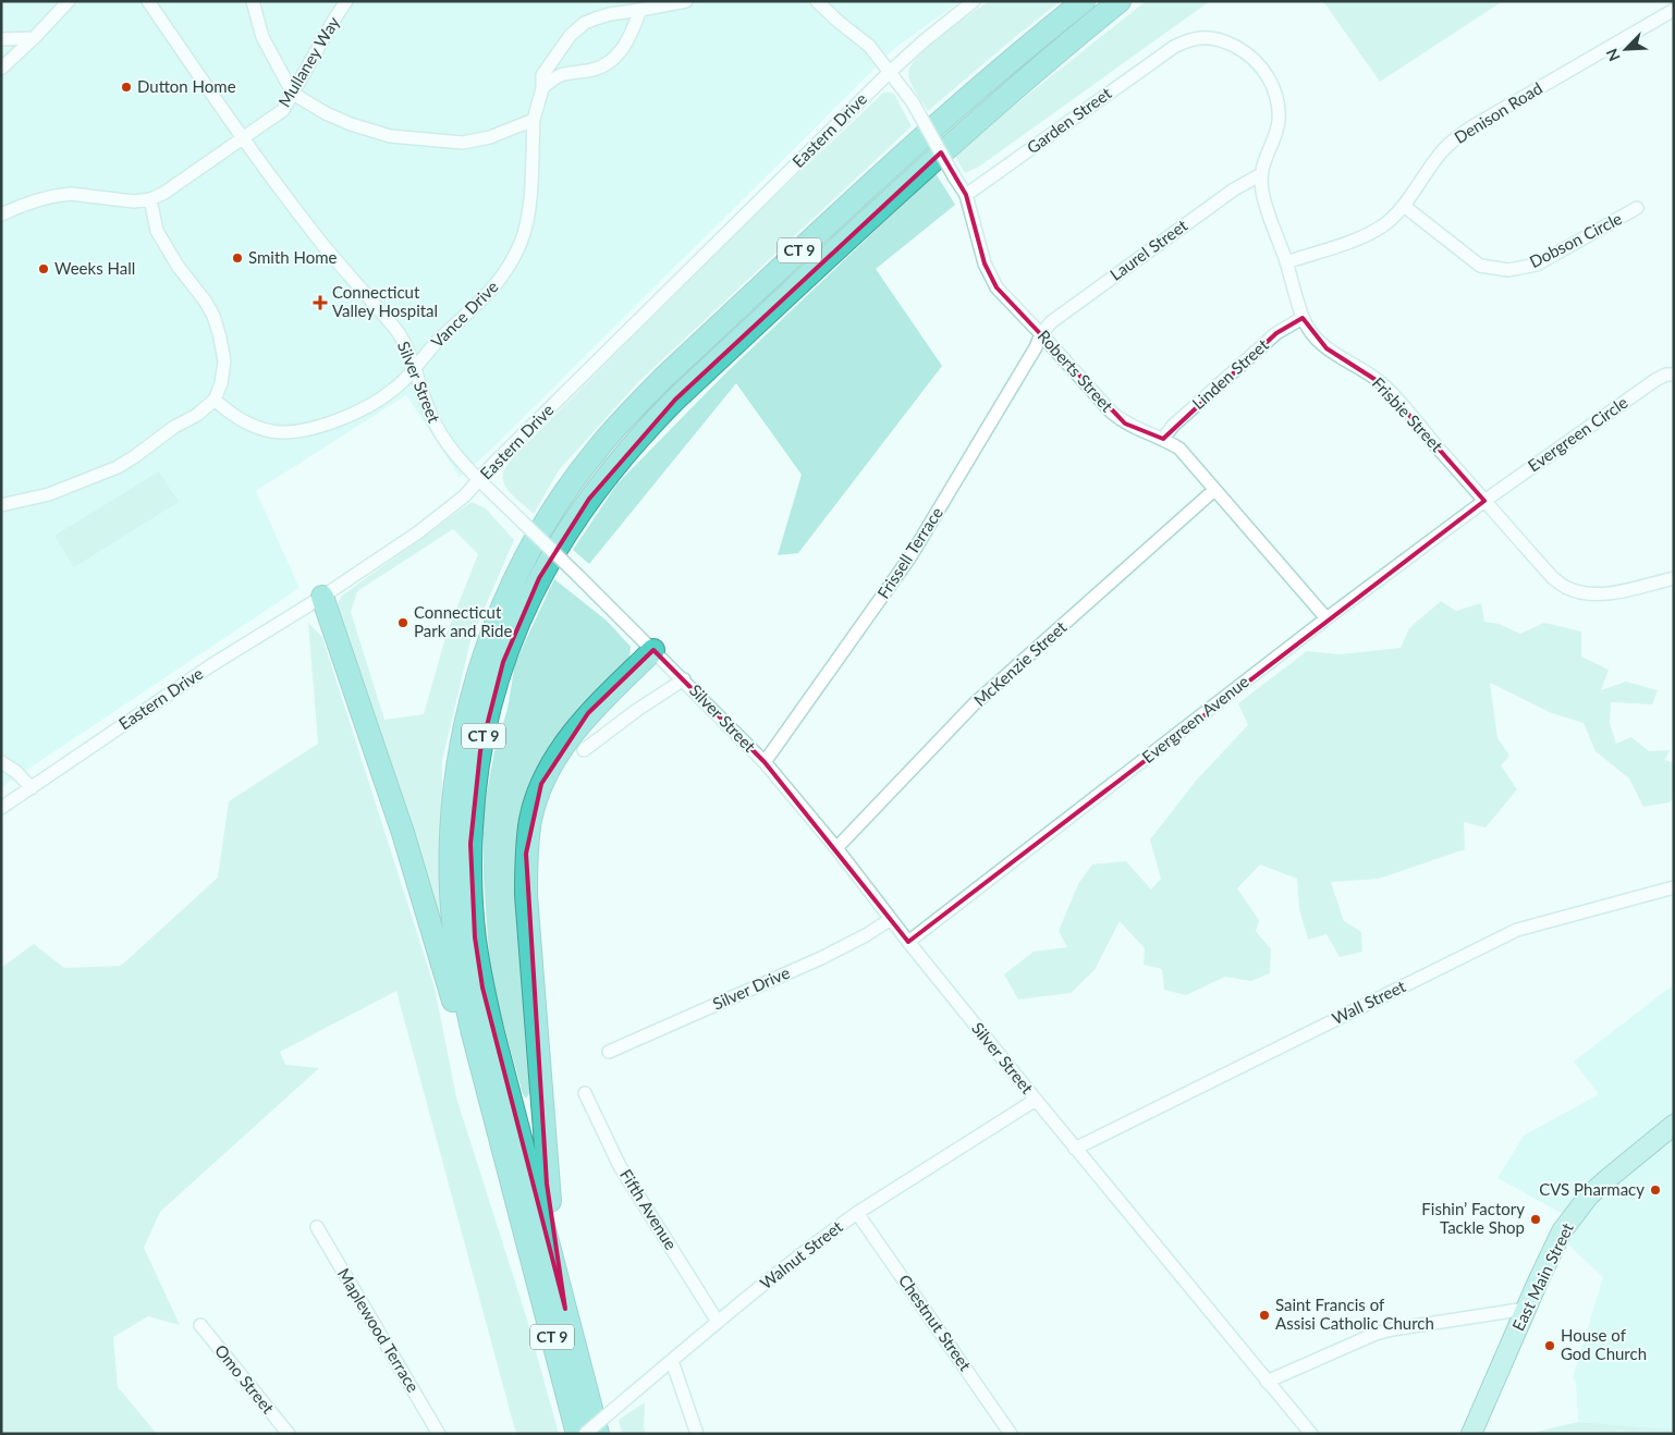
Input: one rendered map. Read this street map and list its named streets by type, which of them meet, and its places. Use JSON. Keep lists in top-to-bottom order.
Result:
{
  "streets": {
    "highway": ["CT 9"],
    "main road": ["East Main Street"],
    "street": [
      "Mullaney Way",
      "Denison Road",
      "Garden Street",
      "Eastern Drive",
      "Dobson Circle",
      "Laurel Street",
      "Vance Drive",
      "Roberts Street",
      "Linden Street",
      "Silver Street",
      "Frisbie Street",
      "Evergreen Circle",
      "Frissell Terrace",
      "McKenzie Street",
      "Evergreen Avenue",
      "Silver Drive",
      "Wall Street",
      "Fifth Avenue",
      "Walnut Street",
      "Chestnut Street",
      "Maplewood Terrace",
      "Omo Street"
    ]
  },
  "crossings": [
    ["Mullaney Way", "Silver Street"],
    ["Denison Road", "Dobson Circle"],
    ["Denison Road", "Frisbie Street"],
    ["Garden Street", "Roberts Street"],
    ["Garden Street", "Frisbie Street"],
    ["Eastern Drive", "Roberts Street"],
    ["Eastern Drive", "Silver Street"],
    ["Laurel Street", "Roberts Street"],
    ["Laurel Street", "Frisbie Street"],
    ["Laurel Street", "Frissell Terrace"],
    ["Vance Drive", "Silver Street"],
    ["Roberts Street", "Linden Street"],
    ["Roberts Street", "Frissell Terrace"],
    ["Roberts Street", "McKenzie Street"],
    ["Roberts Street", "Evergreen Avenue"],
    ["Linden Street", "Frisbie Street"],
    ["Silver Street", "Frissell Terrace"],
    ["Silver Street", "McKenzie Street"],
    ["Silver Street", "Evergreen Avenue"],
    ["Silver Street", "Silver Drive"],
    ["Silver Street", "Wall Street"],
    ["Silver Street", "Walnut Street"],
    ["Frisbie Street", "Evergreen Circle"],
    ["Frisbie Street", "Evergreen Avenue"],
    ["Evergreen Circle", "Evergreen Avenue"],
    ["Fifth Avenue", "Walnut Street"],
    ["Walnut Street", "Chestnut Street"]
  ],
  "places": {
    "other": [
      "Dutton Home",
      "Smith Home",
      "Weeks Hall",
      "Connecticut Park and Ride",
      "CVS Pharmacy",
      "Fishin’ Factory Tackle Shop",
      "Saint Francis of Assisi Catholic Church",
      "House of God Church"
    ],
    "health": ["Connecticut Valley Hospital"]
  },
  "north": "bottom left"
}
